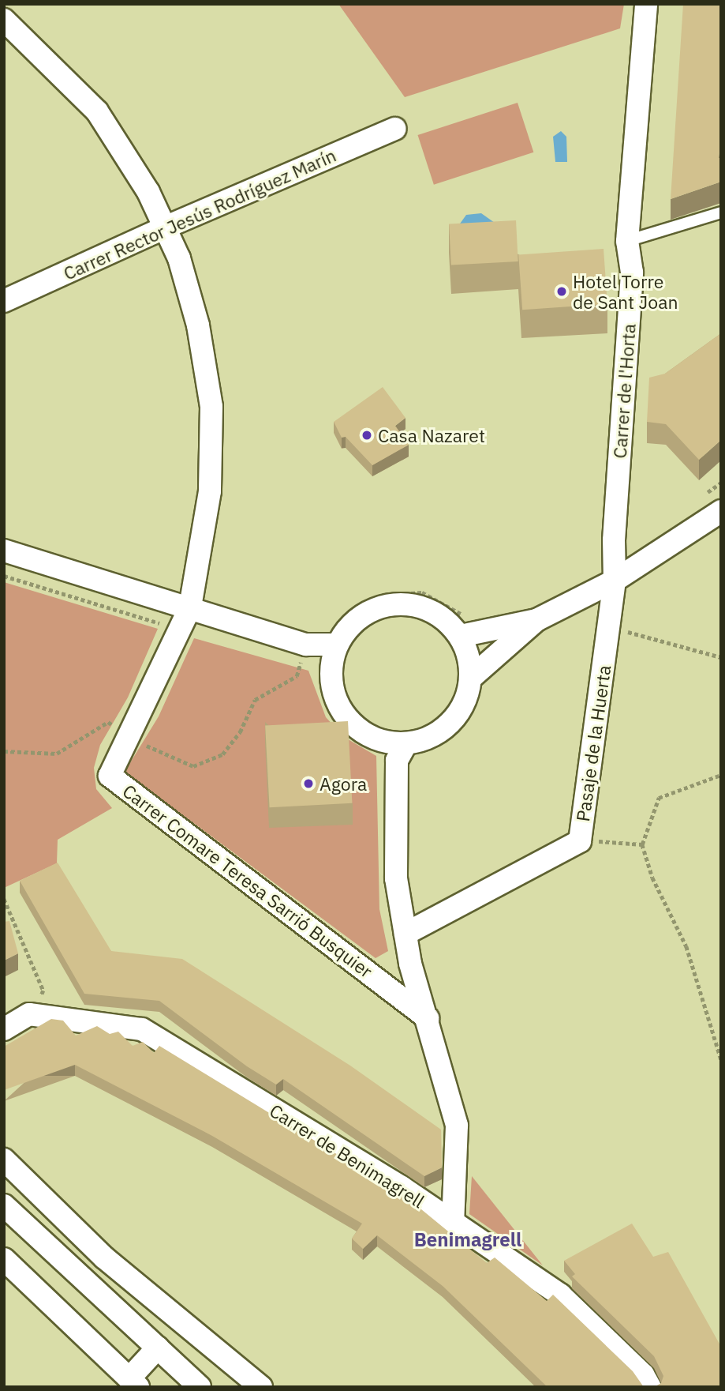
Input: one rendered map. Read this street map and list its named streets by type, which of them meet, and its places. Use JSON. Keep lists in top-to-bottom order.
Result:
{
  "streets": {
    "street": [
      "Carrer Rector Jesús Rodríguez Marín",
      "Carrer de l'Horta",
      "Pasaje de la Huerta",
      "Carrer Comare Teresa Sarrió Busquier",
      "Carrer de Benimagrell"
    ]
  },
  "crossings": [
    ["Carrer Rector Jesús Rodríguez Marín", "Carrer Comare Teresa Sarrió Busquier"],
    ["Carrer de l'Horta", "Pasaje de la Huerta"]
  ],
  "districts": ["Benimagrell"],
  "places": ["Hotel Torre de Sant Joan", "Casa Nazaret", "Agora"]
}
